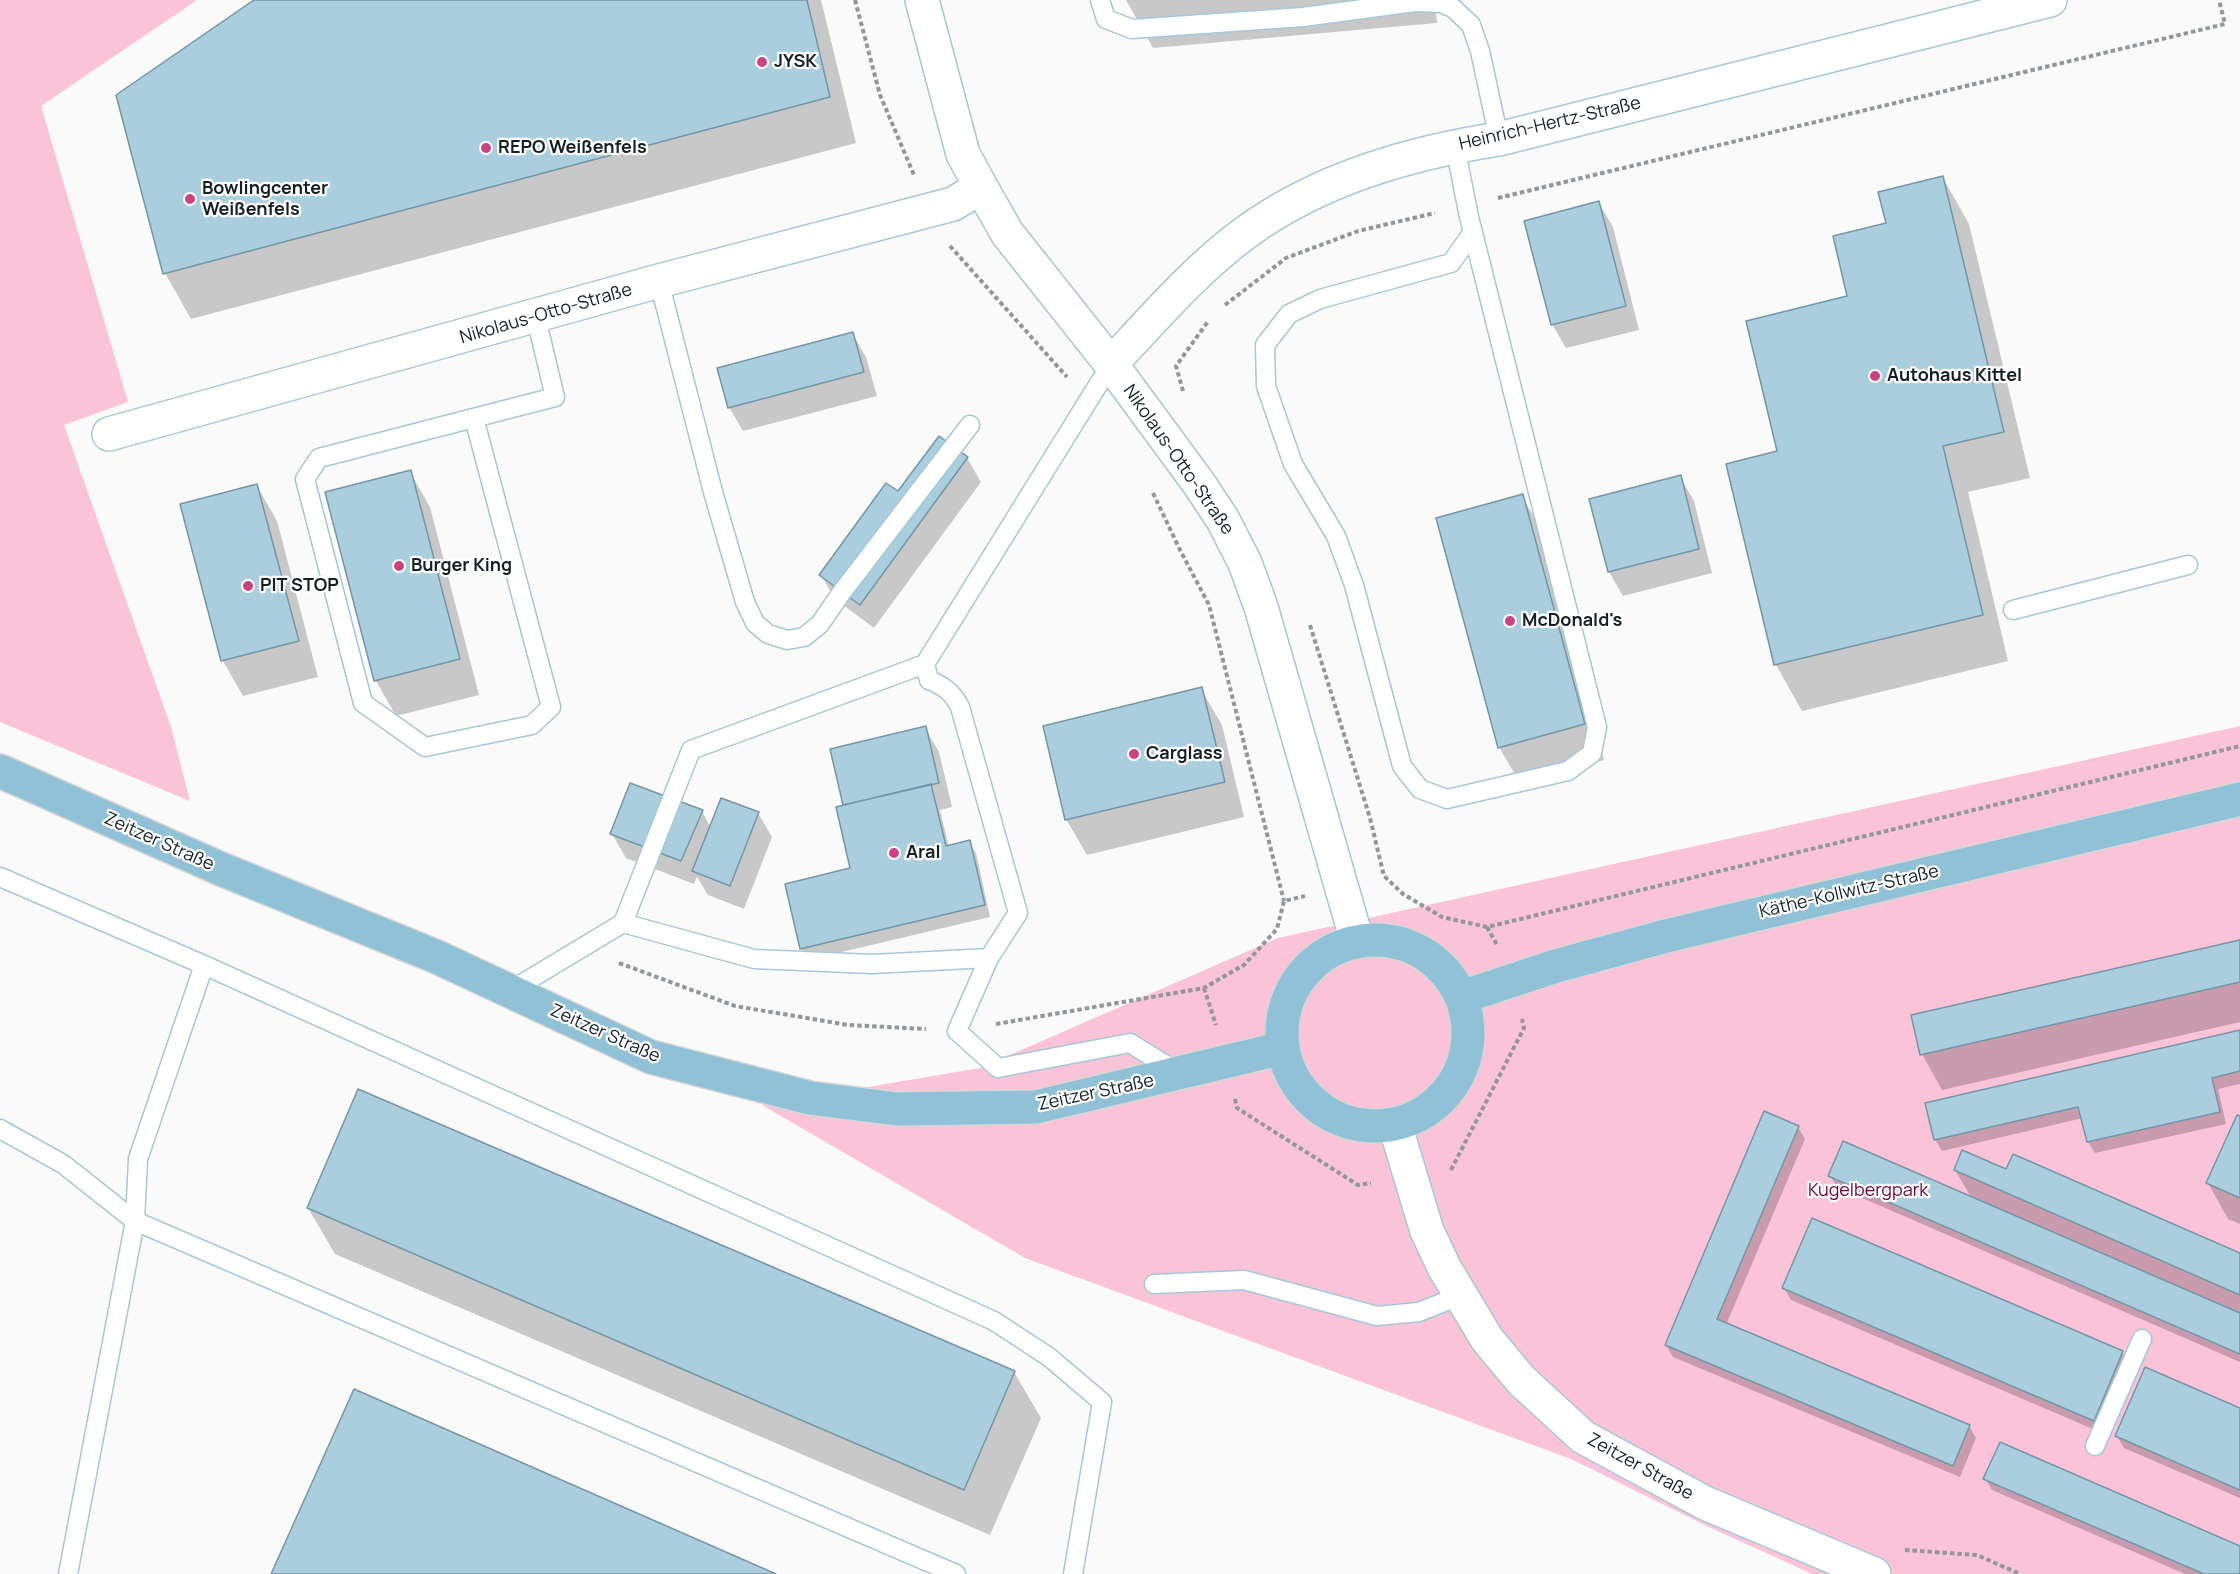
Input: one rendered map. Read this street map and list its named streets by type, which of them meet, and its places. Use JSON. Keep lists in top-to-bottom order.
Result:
{
  "streets": {
    "main road": ["Zeitzer Straße", "Käthe-Kollwitz-Straße"],
    "street": ["Heinrich-Hertz-Straße", "Nikolaus-Otto-Straße"]
  },
  "crossings": [
    ["Heinrich-Hertz-Straße", "Nikolaus-Otto-Straße"],
    ["Nikolaus-Otto-Straße", "Zeitzer Straße"],
    ["Nikolaus-Otto-Straße", "Käthe-Kollwitz-Straße"],
    ["Zeitzer Straße", "Käthe-Kollwitz-Straße"]
  ],
  "parks": ["Kugelbergpark"],
  "places": [
    "JYSK",
    "REPO Weißenfels",
    "Bowlingcenter Weißenfels",
    "Autohaus Kittel",
    "Burger King",
    "PIT STOP",
    "McDonald's",
    "Carglass",
    "Aral"
  ]
}
